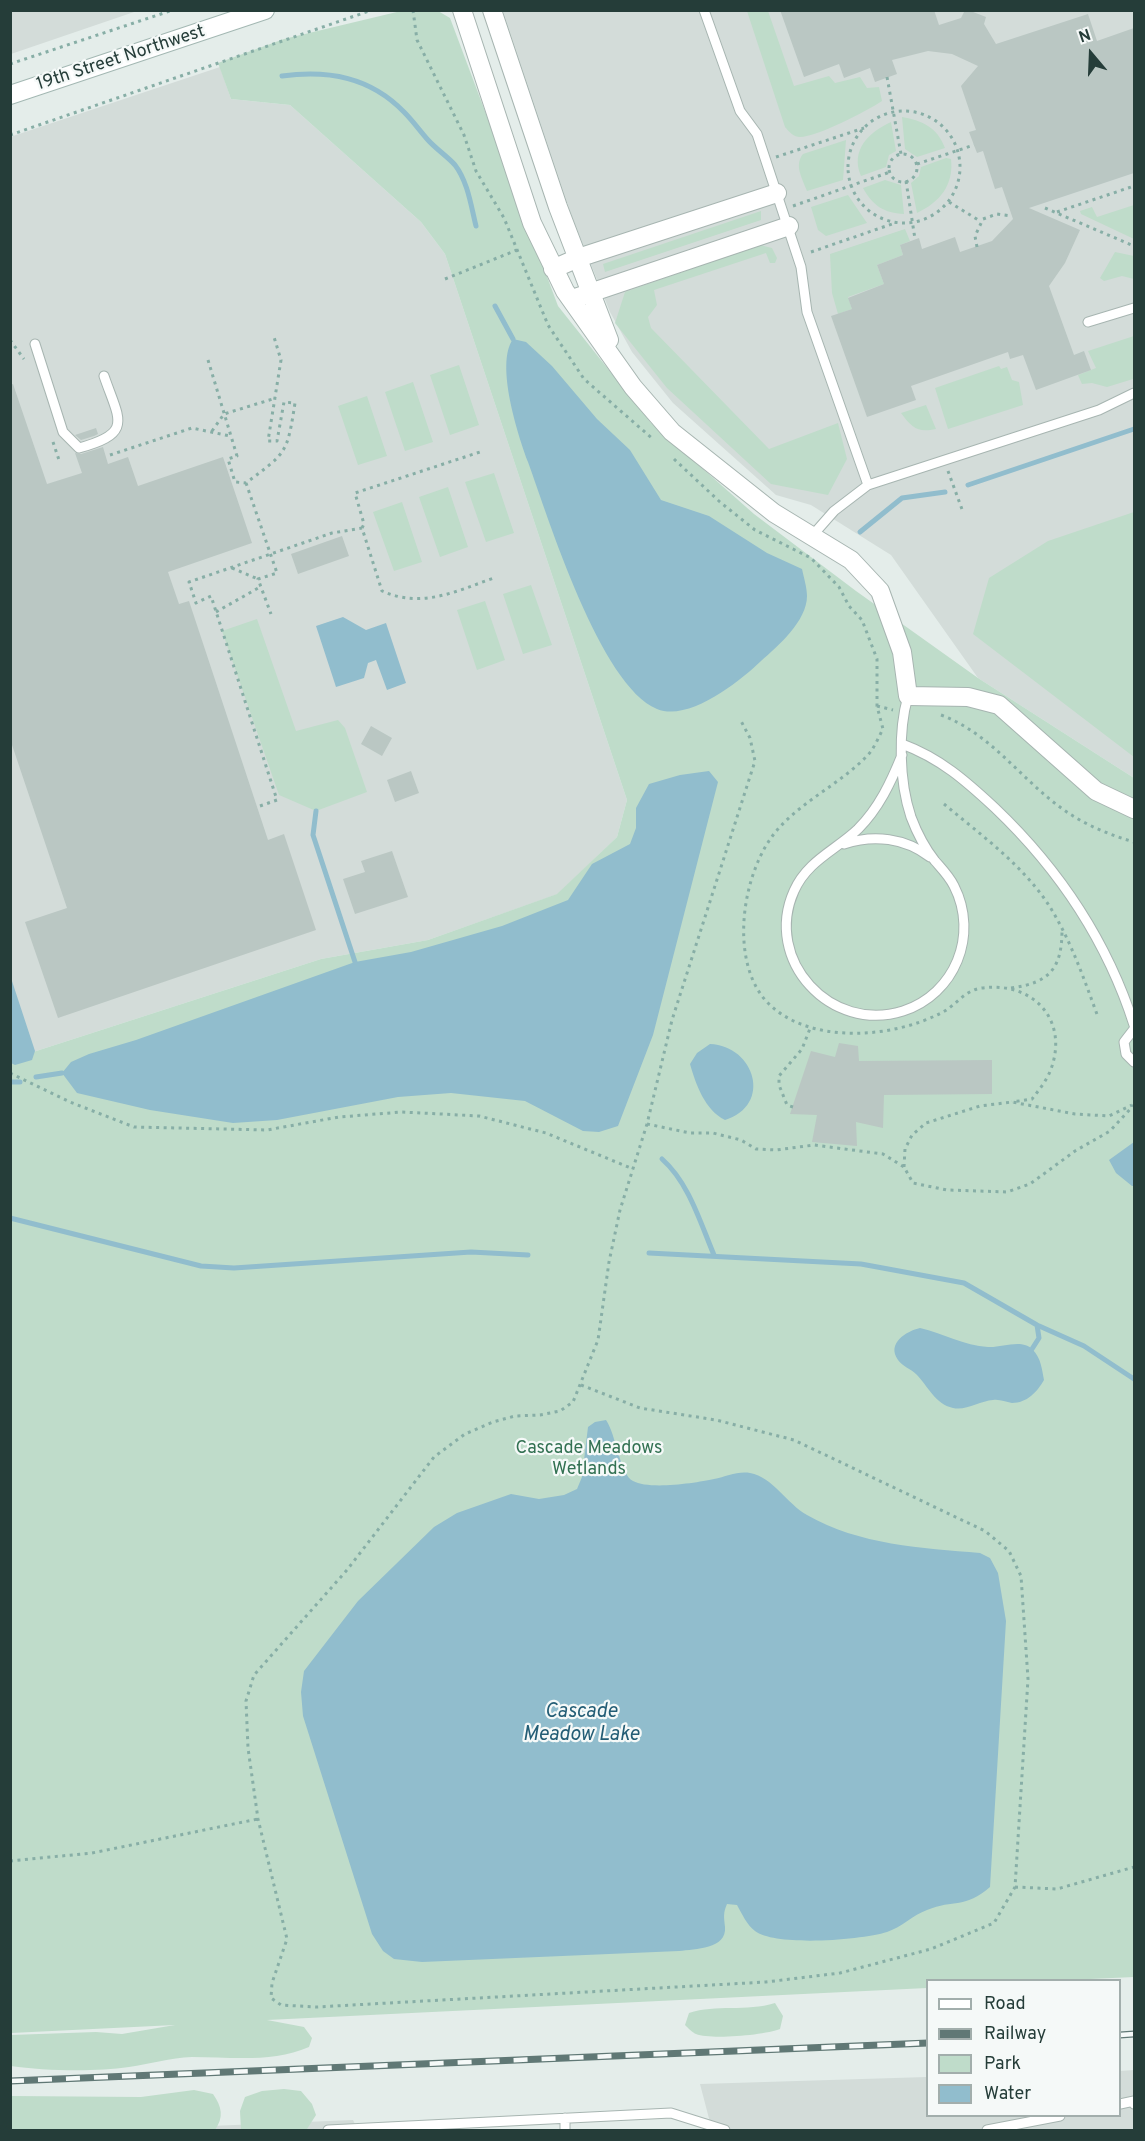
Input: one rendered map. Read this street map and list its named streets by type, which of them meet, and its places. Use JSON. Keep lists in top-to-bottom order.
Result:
{
  "streets": {
    "street": ["19th Street Northwest"]
  },
  "water": ["Cascade Meadow Lake"],
  "parks": ["Cascade Meadows Wetlands"],
  "legend": [
    "Road",
    "Railway",
    "Park",
    "Water"
  ],
  "north": "top"
}
